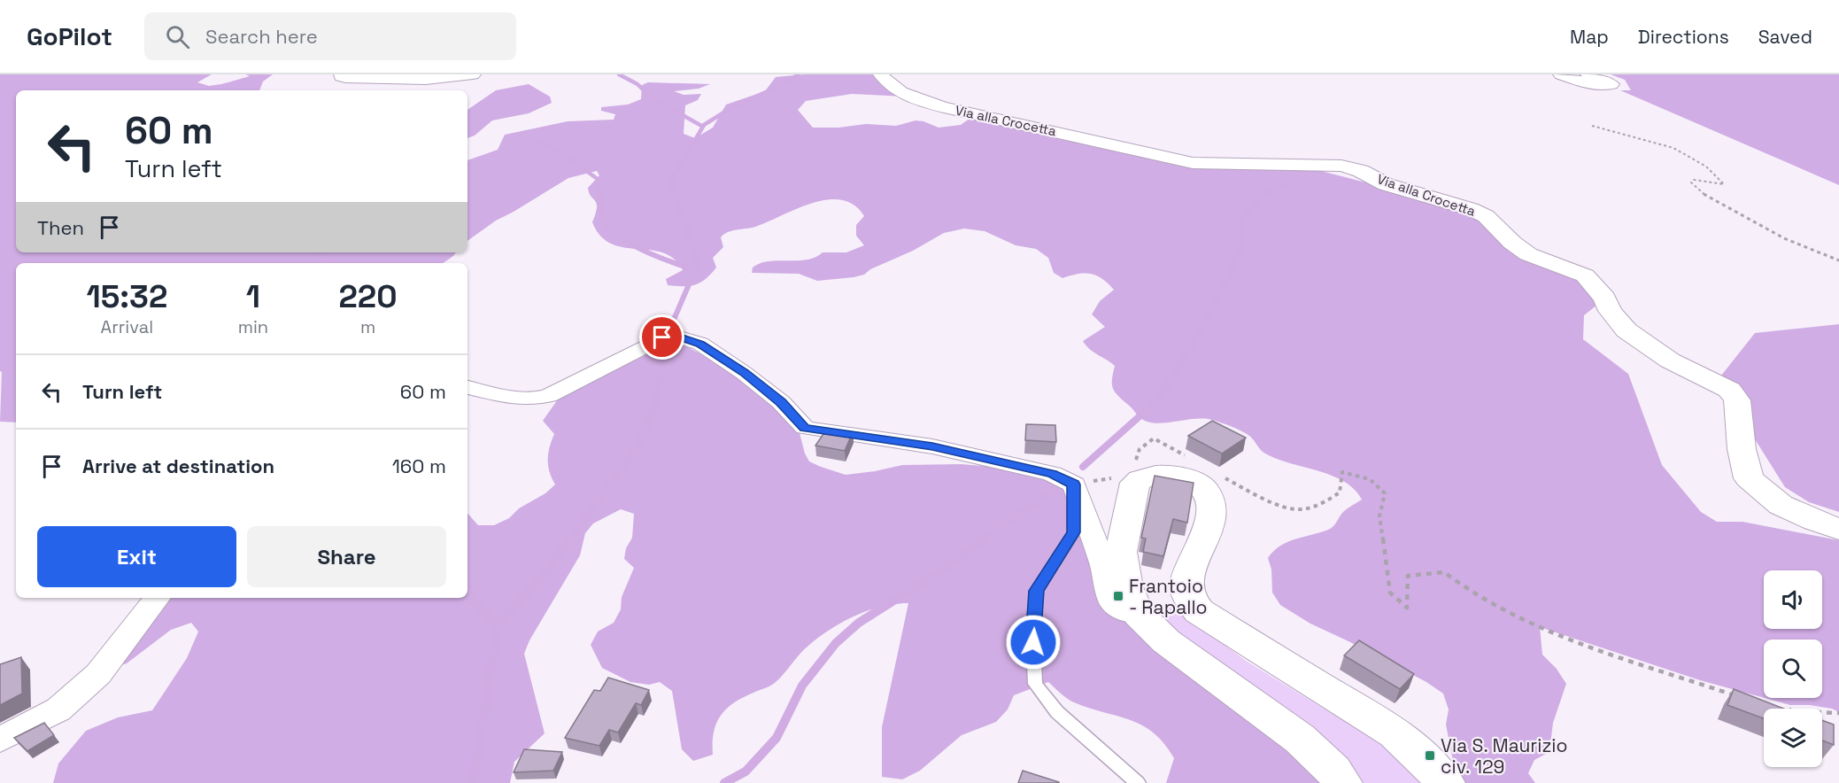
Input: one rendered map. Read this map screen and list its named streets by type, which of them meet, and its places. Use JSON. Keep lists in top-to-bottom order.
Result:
{
  "streets": {
    "street": ["Via alla Crocetta"]
  },
  "places": {
    "transit": ["Frantoio - Rapallo", "Via S. Maurizio civ. 129"]
  },
  "page": {
    "header": "GoPilot",
    "search": "Search here",
    "nav": ["Map", "Directions", "Saved"],
    "turn": ["60 m", "Turn left"],
    "then": "Then",
    "eta": [
      "15:32",
      "Arrival",
      "1",
      "min",
      "220",
      "m"
    ],
    "list": [
      {
        "name": "Turn left",
        "value": "60 m"
      },
      {
        "name": "Arrive at destination",
        "value": "160 m"
      }
    ],
    "buttons": ["Exit", "Share"]
  }
}
